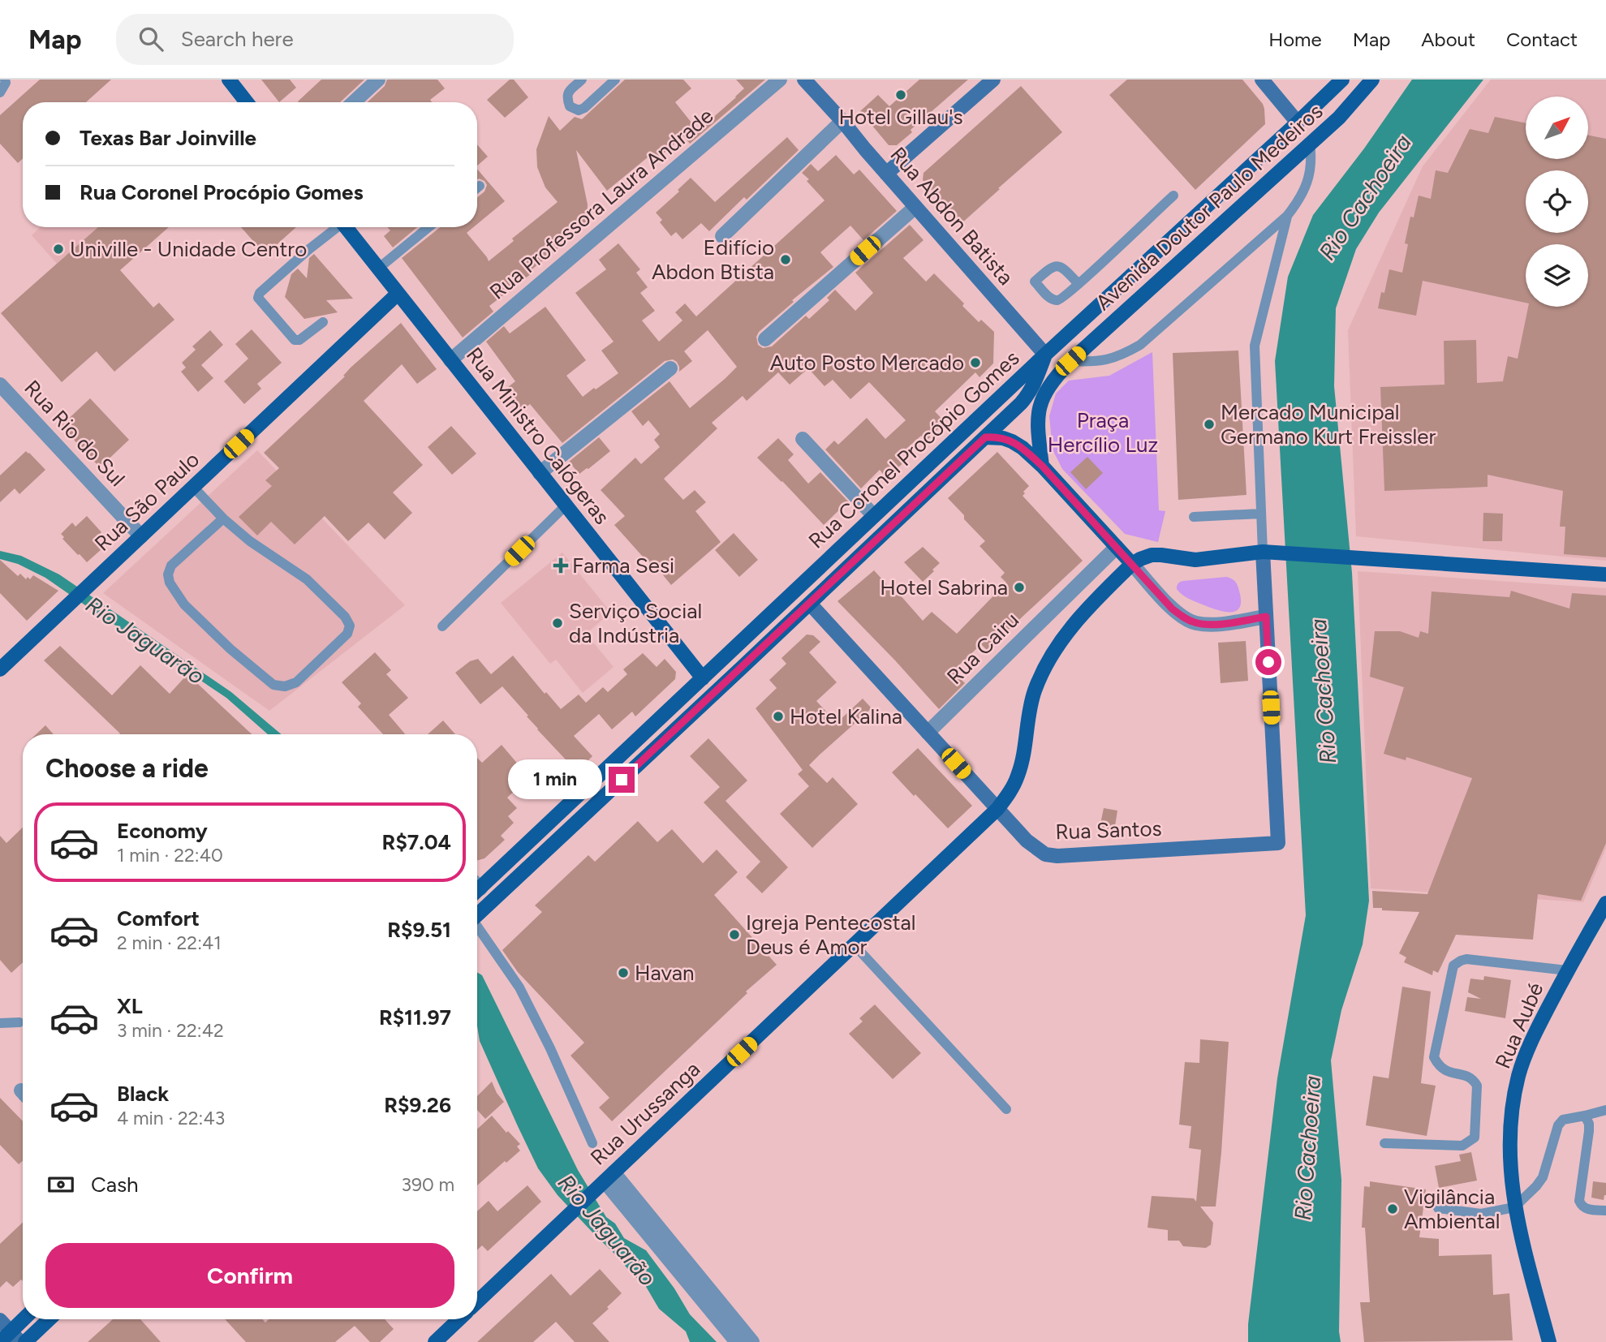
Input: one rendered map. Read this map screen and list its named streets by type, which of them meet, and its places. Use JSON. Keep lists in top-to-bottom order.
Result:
{
  "streets": {
    "main road": [
      "Avenida Doutor Paulo Medeiros",
      "Rua Ministro Calógeras",
      "Rua Coronel Procópio Gomes",
      "Rua São Paulo",
      "Rua Aubé",
      "Rua Urussanga"
    ],
    "street": [
      "Rua Professora Laura Andrade",
      "Rua Abdon Batista",
      "Rua Rio do Sul",
      "Rua Cairu",
      "Rua Santos"
    ]
  },
  "crossings": [
    ["Rua Professora Laura Andrade", "Rua Ministro Calógeras"],
    ["Avenida Doutor Paulo Medeiros", "Rua Abdon Batista"],
    ["Avenida Doutor Paulo Medeiros", "Rua Coronel Procópio Gomes"],
    ["Rua Abdon Batista", "Rua Coronel Procópio Gomes"],
    ["Rua Rio do Sul", "Rua São Paulo"],
    ["Rua Ministro Calógeras", "Rua Coronel Procópio Gomes"],
    ["Rua Ministro Calógeras", "Rua São Paulo"],
    ["Rua Coronel Procópio Gomes", "Rua Santos"],
    ["Rua Cairu", "Rua Santos"],
    ["Rua Santos", "Rua Urussanga"]
  ],
  "water": ["Rio Cachoeira", "Rio Jaguarão"],
  "parks": ["Praça Hercílio Luz"],
  "places": {
    "other": [
      "Hotel Gillau's",
      "Univille - Unidade Centro",
      "Edifício Abdon Btista",
      "Auto Posto Mercado",
      "Mercado Municipal Germano Kurt Freissler",
      "Hotel Sabrina",
      "Serviço Social da Indústria",
      "Hotel Kalina",
      "Igreja Pentecostal Deus é Amor",
      "Havan",
      "Vigilância Ambiental"
    ],
    "health": ["Farma Sesi"]
  },
  "north": "top right",
  "page": {
    "header": "Map",
    "search": "Search here",
    "nav": [
      "Home",
      "Map",
      "About",
      "Contact"
    ],
    "banner": ["Texas Bar Joinville", "Rua Coronel Procópio Gomes"],
    "heading": "Choose a ride",
    "bubble": "1 min",
    "list": [
      {
        "name": "Economy",
        "note": "1 min · 22:40",
        "value": "R$7.04"
      },
      {
        "name": "Comfort",
        "note": "2 min · 22:41",
        "value": "R$9.51"
      },
      {
        "name": "XL",
        "note": "3 min · 22:42",
        "value": "R$11.97"
      },
      {
        "name": "Black",
        "note": "4 min · 22:43",
        "value": "R$9.26"
      }
    ],
    "pay": ["Cash", "390 m"],
    "buttons": "Confirm"
  }
}
